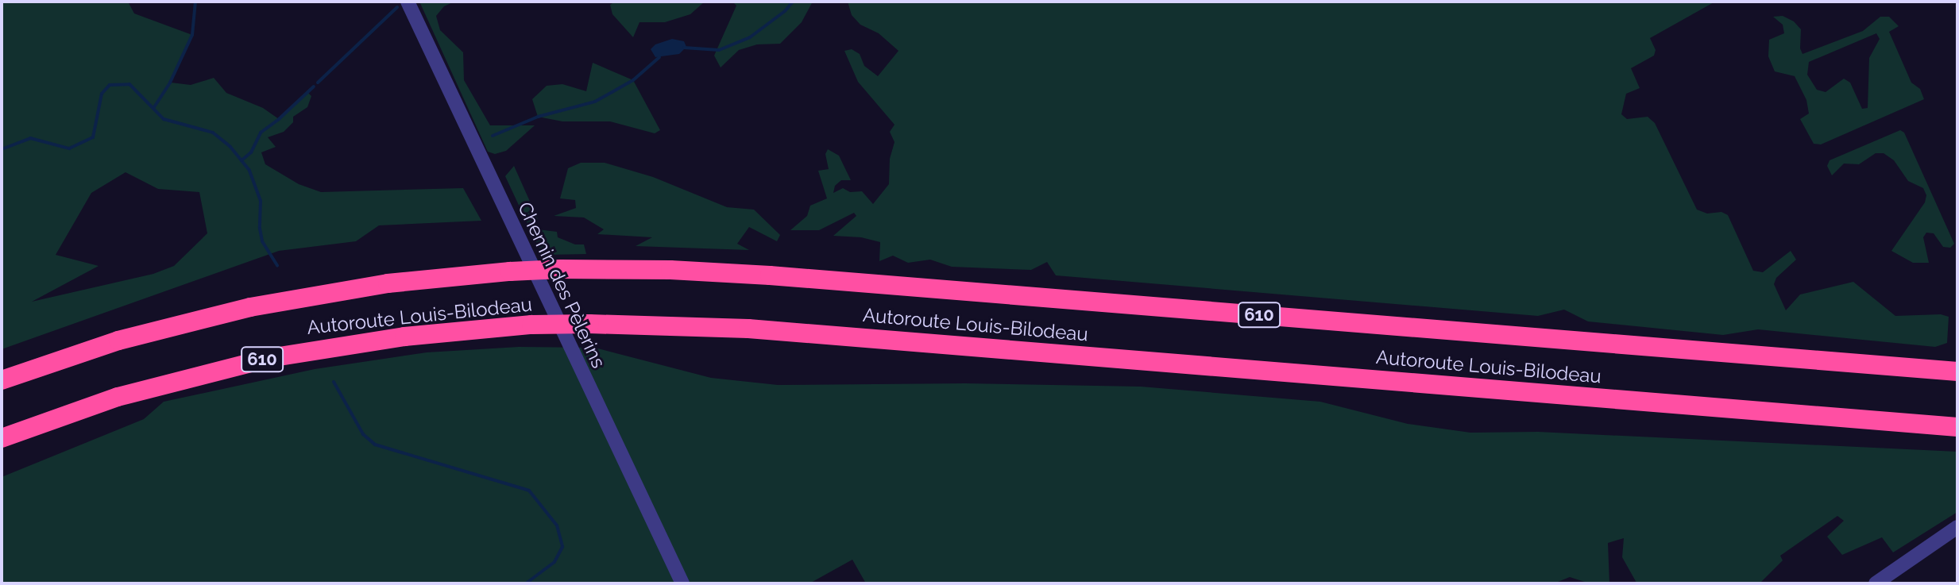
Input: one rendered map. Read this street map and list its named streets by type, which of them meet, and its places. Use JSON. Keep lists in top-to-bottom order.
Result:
{
  "streets": {
    "highway": ["610", "Autoroute Louis-Bilodeau"],
    "street": ["Chemin des Pèlerins"]
  }
}
